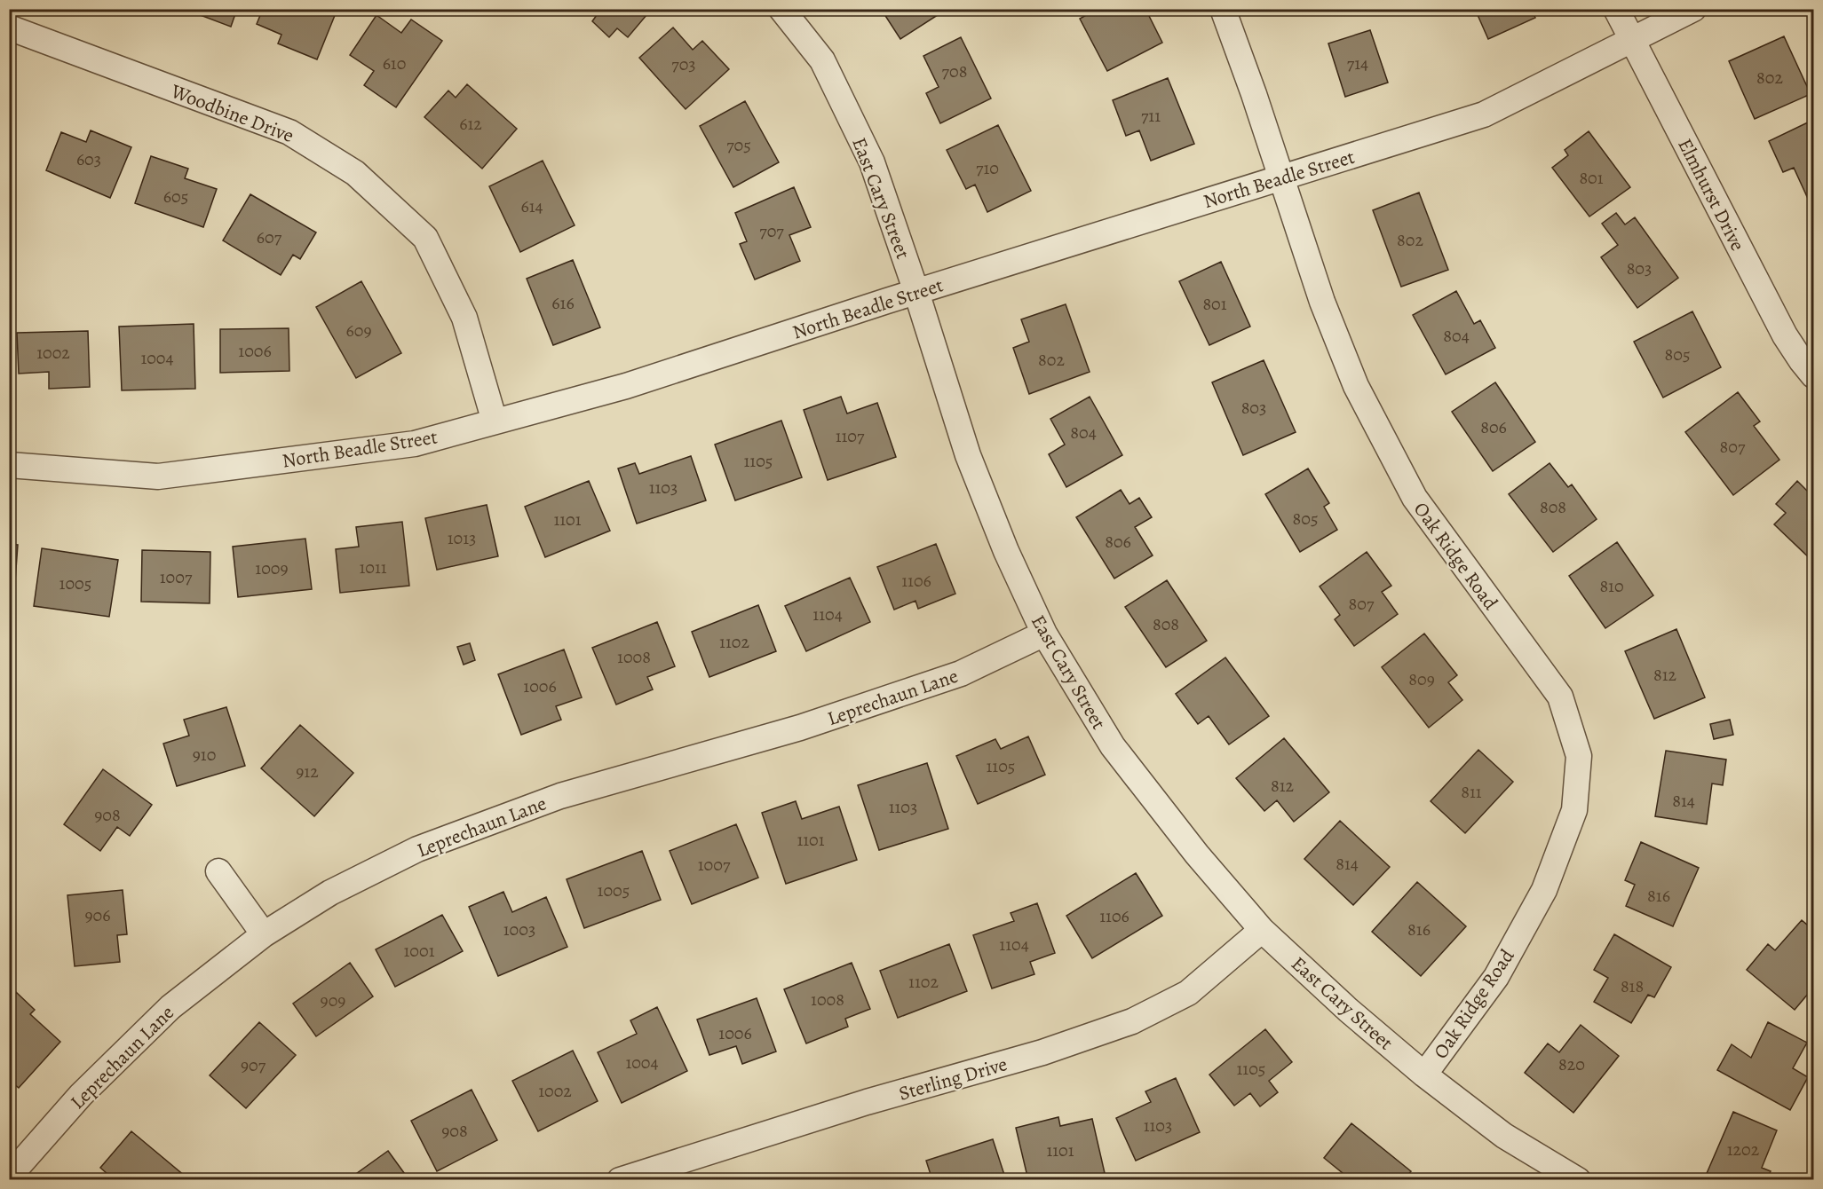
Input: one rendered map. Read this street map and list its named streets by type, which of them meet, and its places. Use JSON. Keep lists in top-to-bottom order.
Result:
{
  "streets": {
    "street": [
      "Woodbine Drive",
      "North Beadle Street",
      "Elmhurst Drive",
      "East Cary Street",
      "Oak Ridge Road",
      "Leprechaun Lane",
      "Sterling Drive"
    ]
  },
  "crossings": [
    ["Woodbine Drive", "North Beadle Street"],
    ["North Beadle Street", "Elmhurst Drive"],
    ["North Beadle Street", "East Cary Street"],
    ["North Beadle Street", "Oak Ridge Road"],
    ["East Cary Street", "Oak Ridge Road"],
    ["East Cary Street", "Leprechaun Lane"],
    ["East Cary Street", "Sterling Drive"]
  ],
  "house_numbers": [
    "610",
    "714",
    "703",
    "708",
    "802",
    "711",
    "612",
    "705",
    "603",
    "710",
    "801",
    "605",
    "614",
    "707",
    "607",
    "802",
    "803",
    "616",
    "801",
    "609",
    "804",
    "1006",
    "1002",
    "805",
    "1004",
    "802",
    "803",
    "806",
    "804",
    "1107",
    "807",
    "1105",
    "1103",
    "808",
    "805",
    "1101",
    "1013",
    "806",
    "1011",
    "1009",
    "1007",
    "1106",
    "1005",
    "810",
    "807",
    "1104",
    "808",
    "1102",
    "1008",
    "812",
    "809",
    "1006",
    "910",
    "1105",
    "912",
    "812",
    "811",
    "814",
    "1103",
    "908",
    "1101",
    "814",
    "1007",
    "1005",
    "816",
    "906",
    "1106",
    "1003",
    "816",
    "1104",
    "1001",
    "1102",
    "818",
    "1008",
    "909",
    "1006",
    "1004",
    "820",
    "907",
    "1105",
    "1002",
    "1103",
    "908",
    "1202",
    "1101"
  ]
}
